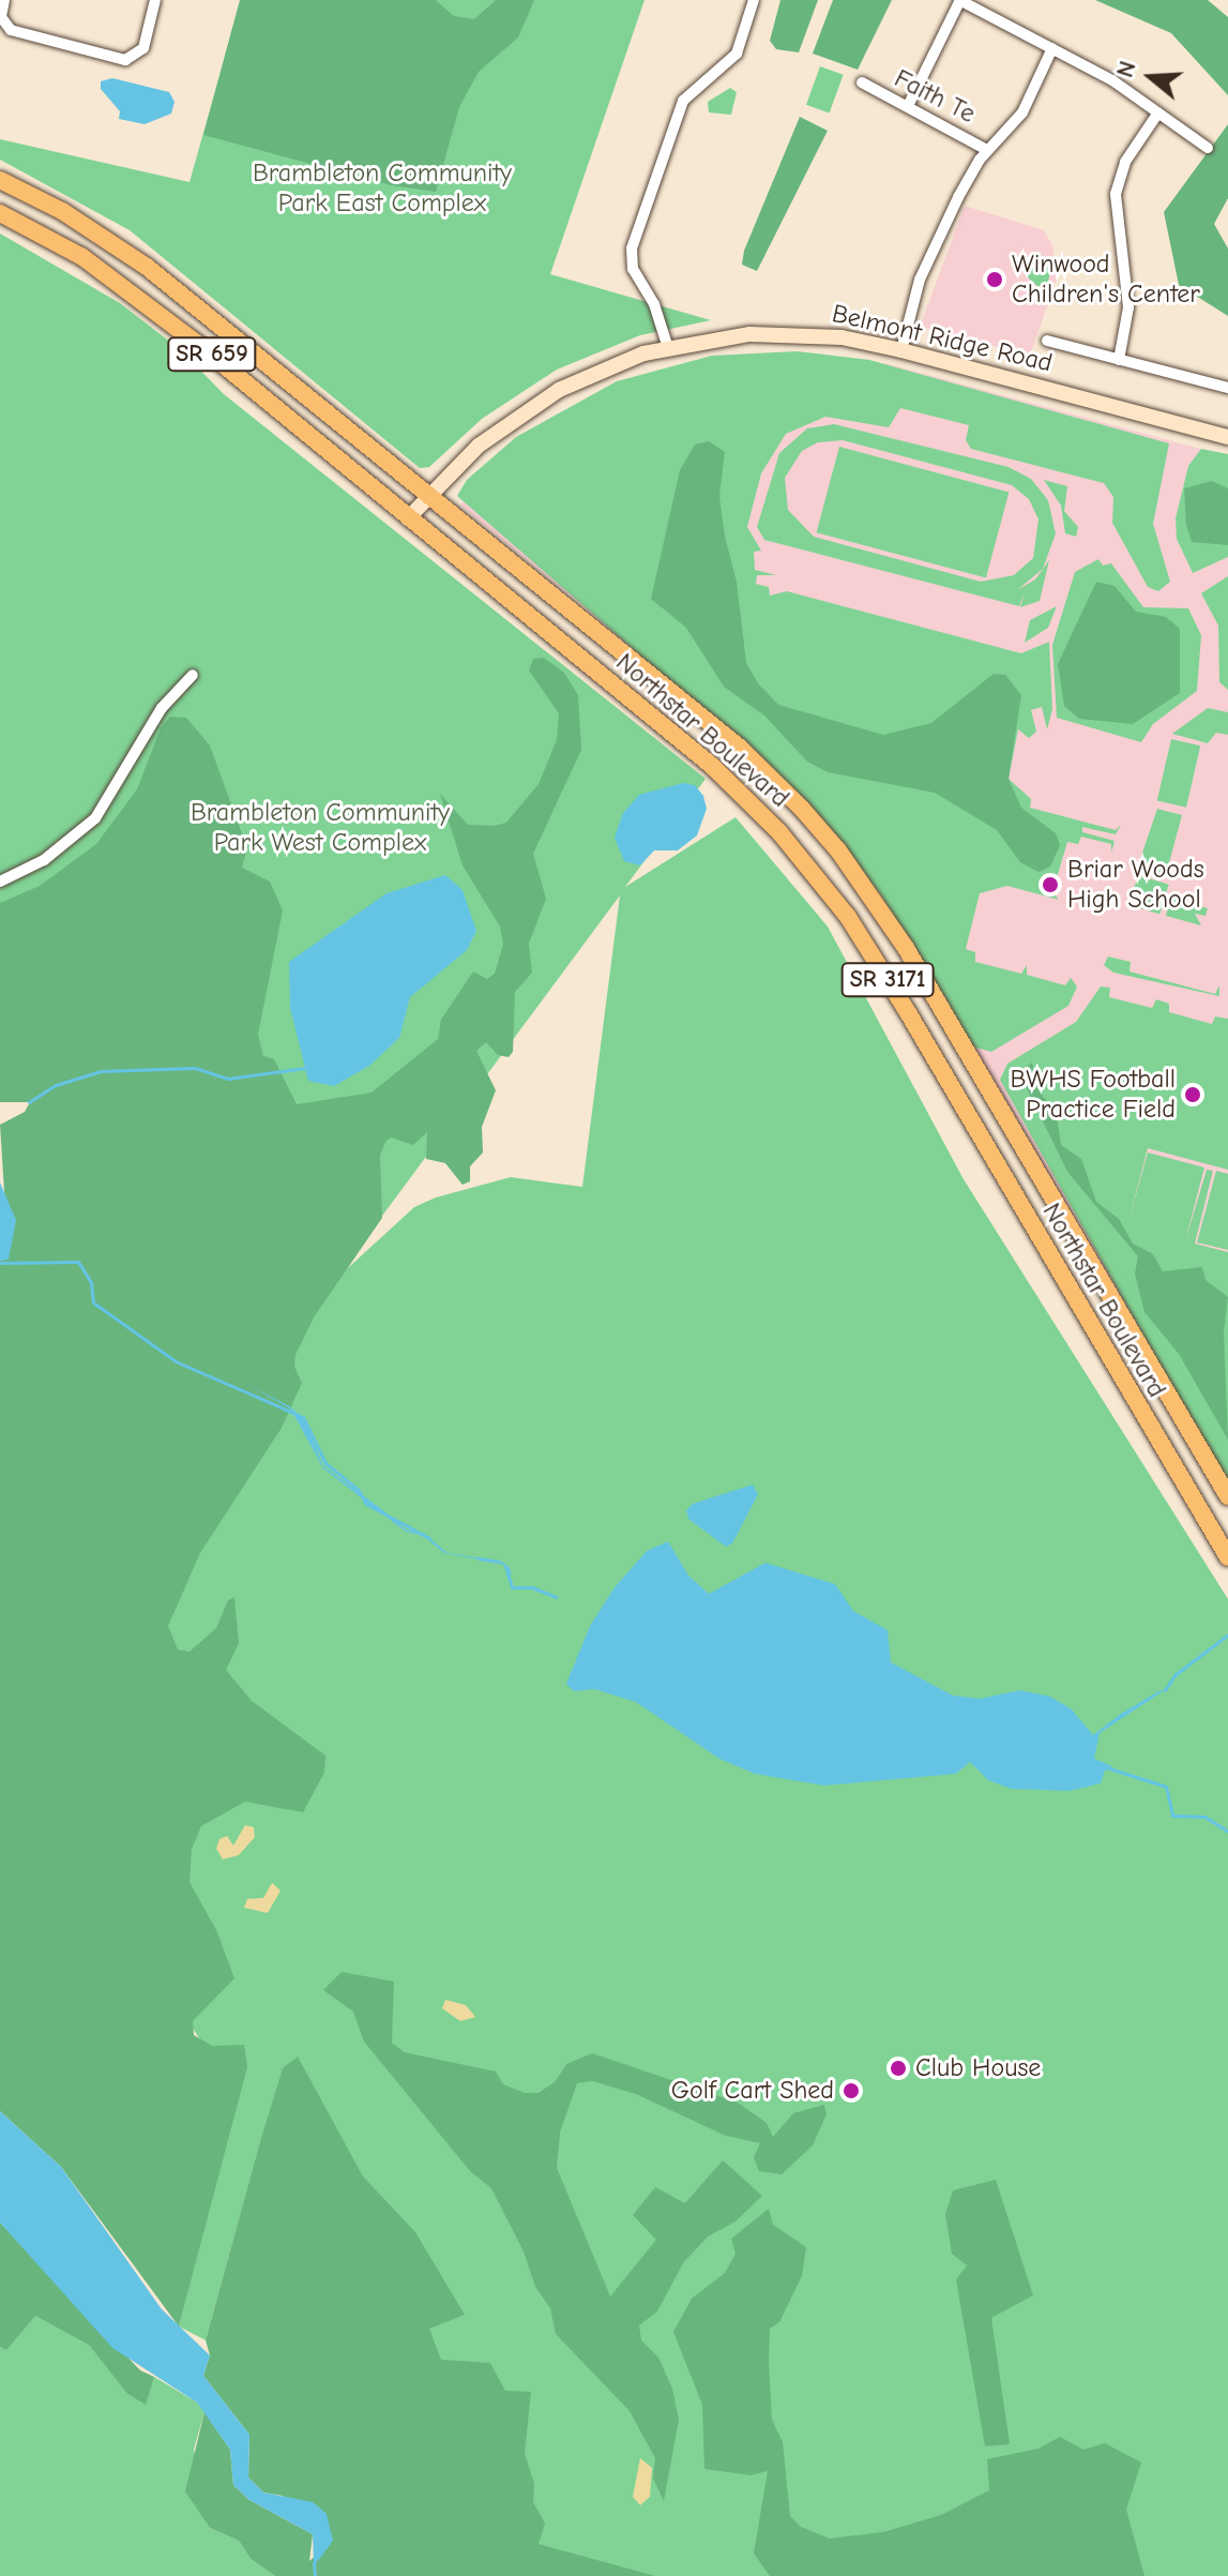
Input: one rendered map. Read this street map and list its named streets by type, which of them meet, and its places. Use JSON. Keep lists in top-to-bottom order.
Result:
{
  "streets": {
    "main road": [
      "Belmont Ridge Road",
      "SR 659",
      "Northstar Boulevard",
      "SR 3171"
    ],
    "street": ["Faith Te"]
  },
  "crossings": [
    ["Belmont Ridge Road", "SR 659"],
    ["Belmont Ridge Road", "Northstar Boulevard"],
    ["SR 659", "Northstar Boulevard"]
  ],
  "parks": ["Brambleton Community Park East Complex", "Brambleton Community Park West Complex"],
  "places": [
    "Winwood Children's Center",
    "Briar Woods High School",
    "BWHS Football Practice Field",
    "Club House",
    "Golf Cart Shed"
  ],
  "north": "left"
}
